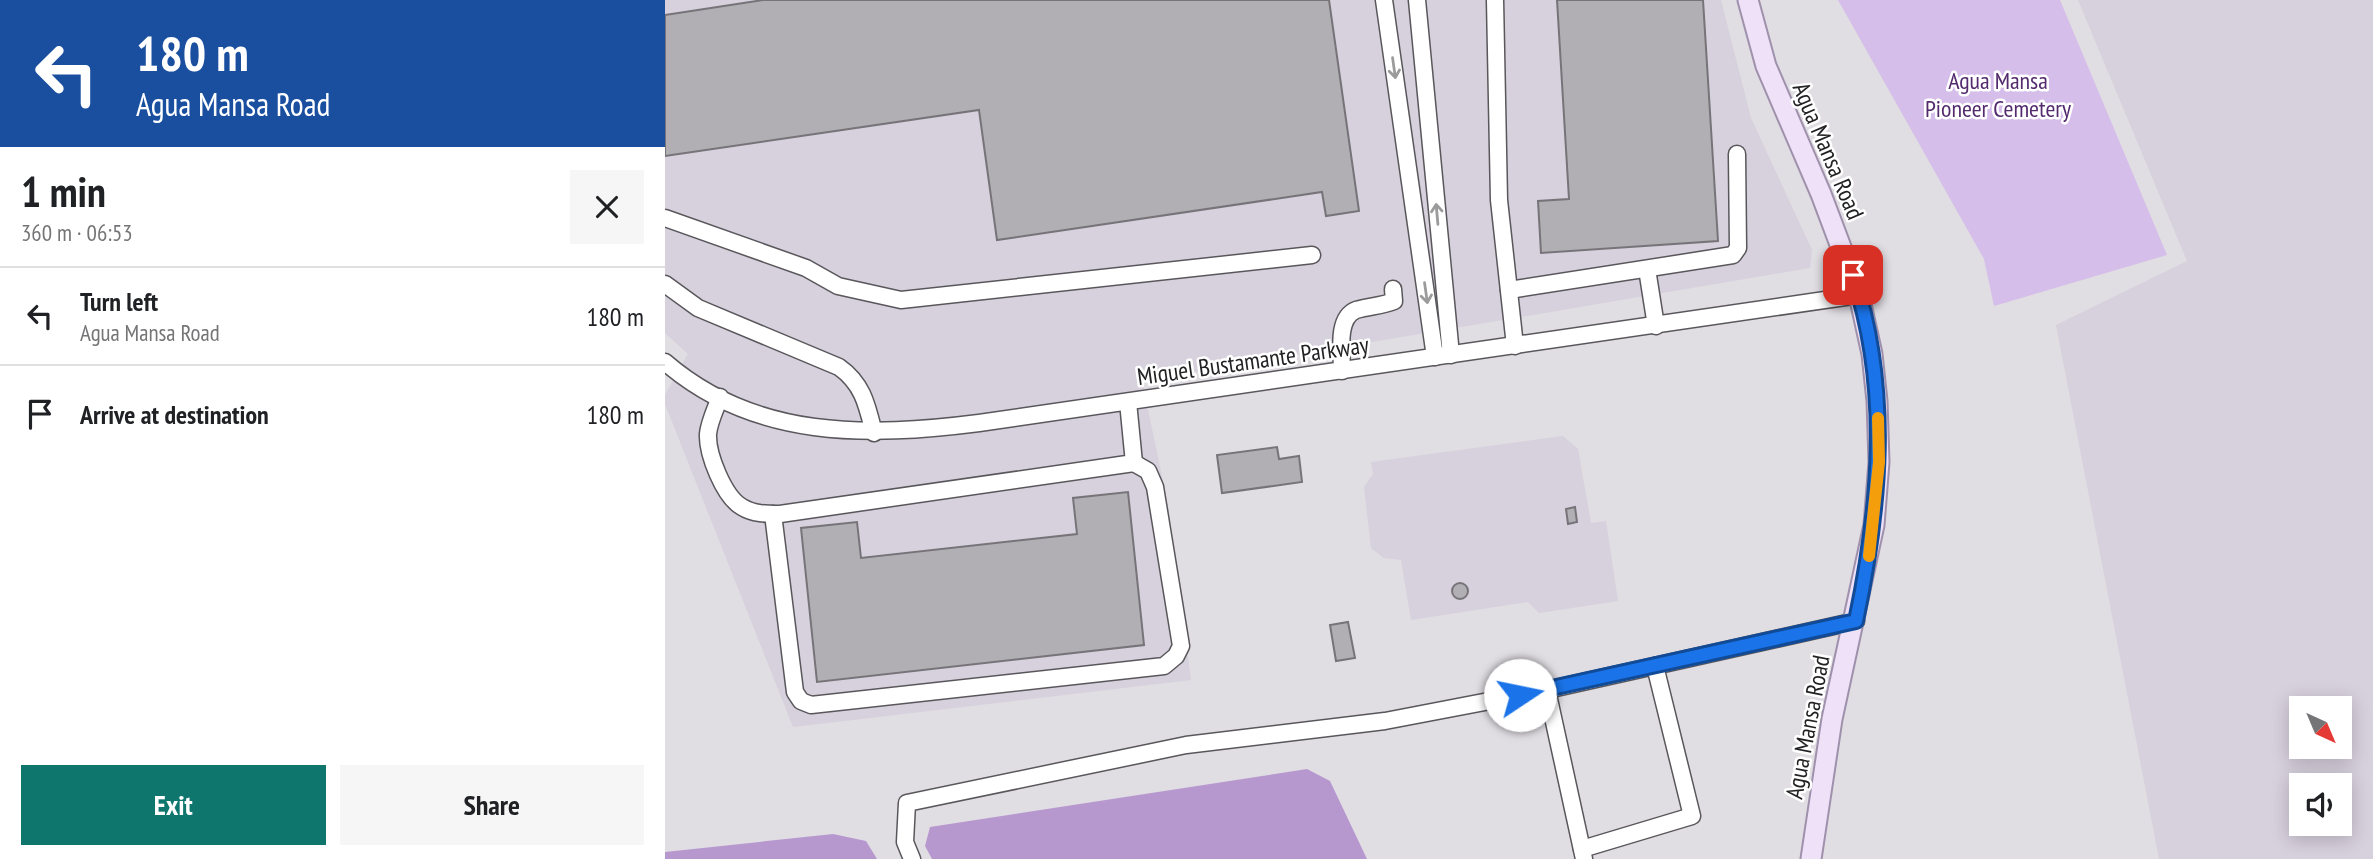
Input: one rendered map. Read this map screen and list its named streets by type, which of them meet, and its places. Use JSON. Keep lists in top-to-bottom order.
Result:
{
  "streets": {
    "main road": ["Agua Mansa Road"],
    "street": ["Miguel Bustamante Parkway"]
  },
  "crossings": [
    ["Agua Mansa Road", "Miguel Bustamante Parkway"]
  ],
  "parks": ["Agua Mansa Pioneer Cemetery"],
  "north": "bottom right",
  "page": {
    "turn": ["180 m", "Agua Mansa Road"],
    "heading": ["1 min", "360 m · 06:53"],
    "list": [
      {
        "name": "Turn left",
        "note": "Agua Mansa Road",
        "value": "180 m"
      },
      {
        "name": "Arrive at destination",
        "value": "180 m"
      }
    ],
    "buttons": ["Exit", "Share"]
  }
}
